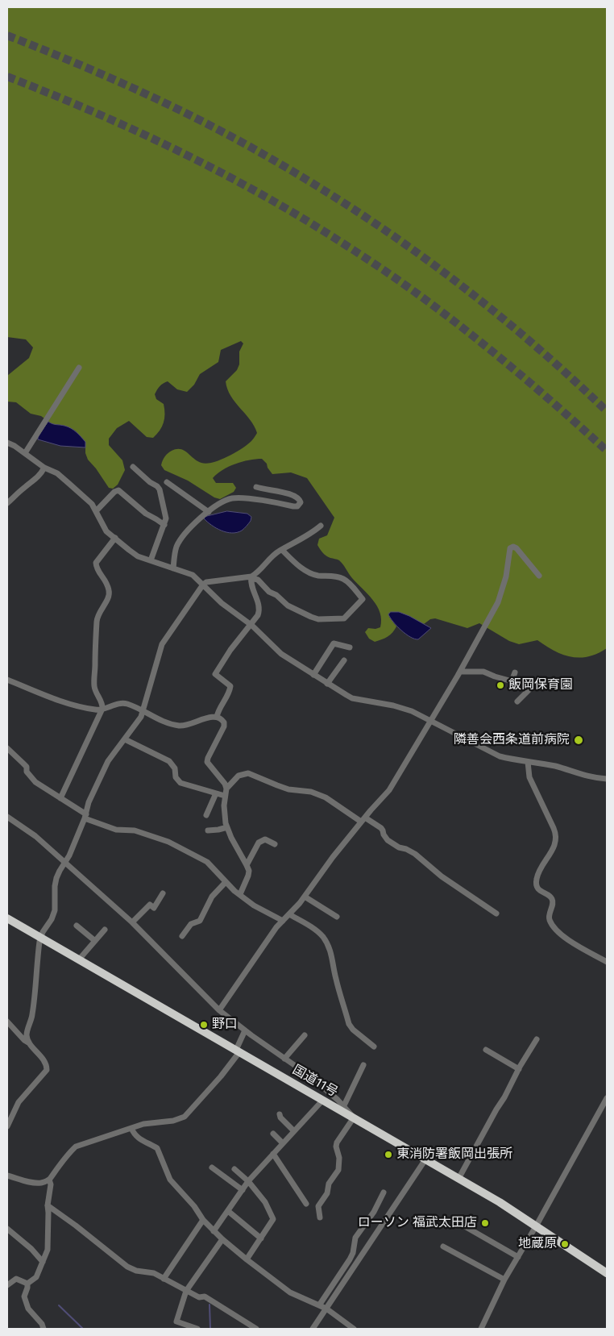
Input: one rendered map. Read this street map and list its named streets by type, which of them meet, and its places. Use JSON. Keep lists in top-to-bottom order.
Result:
{
  "streets": {
    "highway": ["国道11号"]
  },
  "places": [
    "飯岡保育園",
    "隣善会西条道前病院",
    "野口",
    "東消防署飯岡出張所",
    "ローソン 福武太田店",
    "地蔵原"
  ]
}
